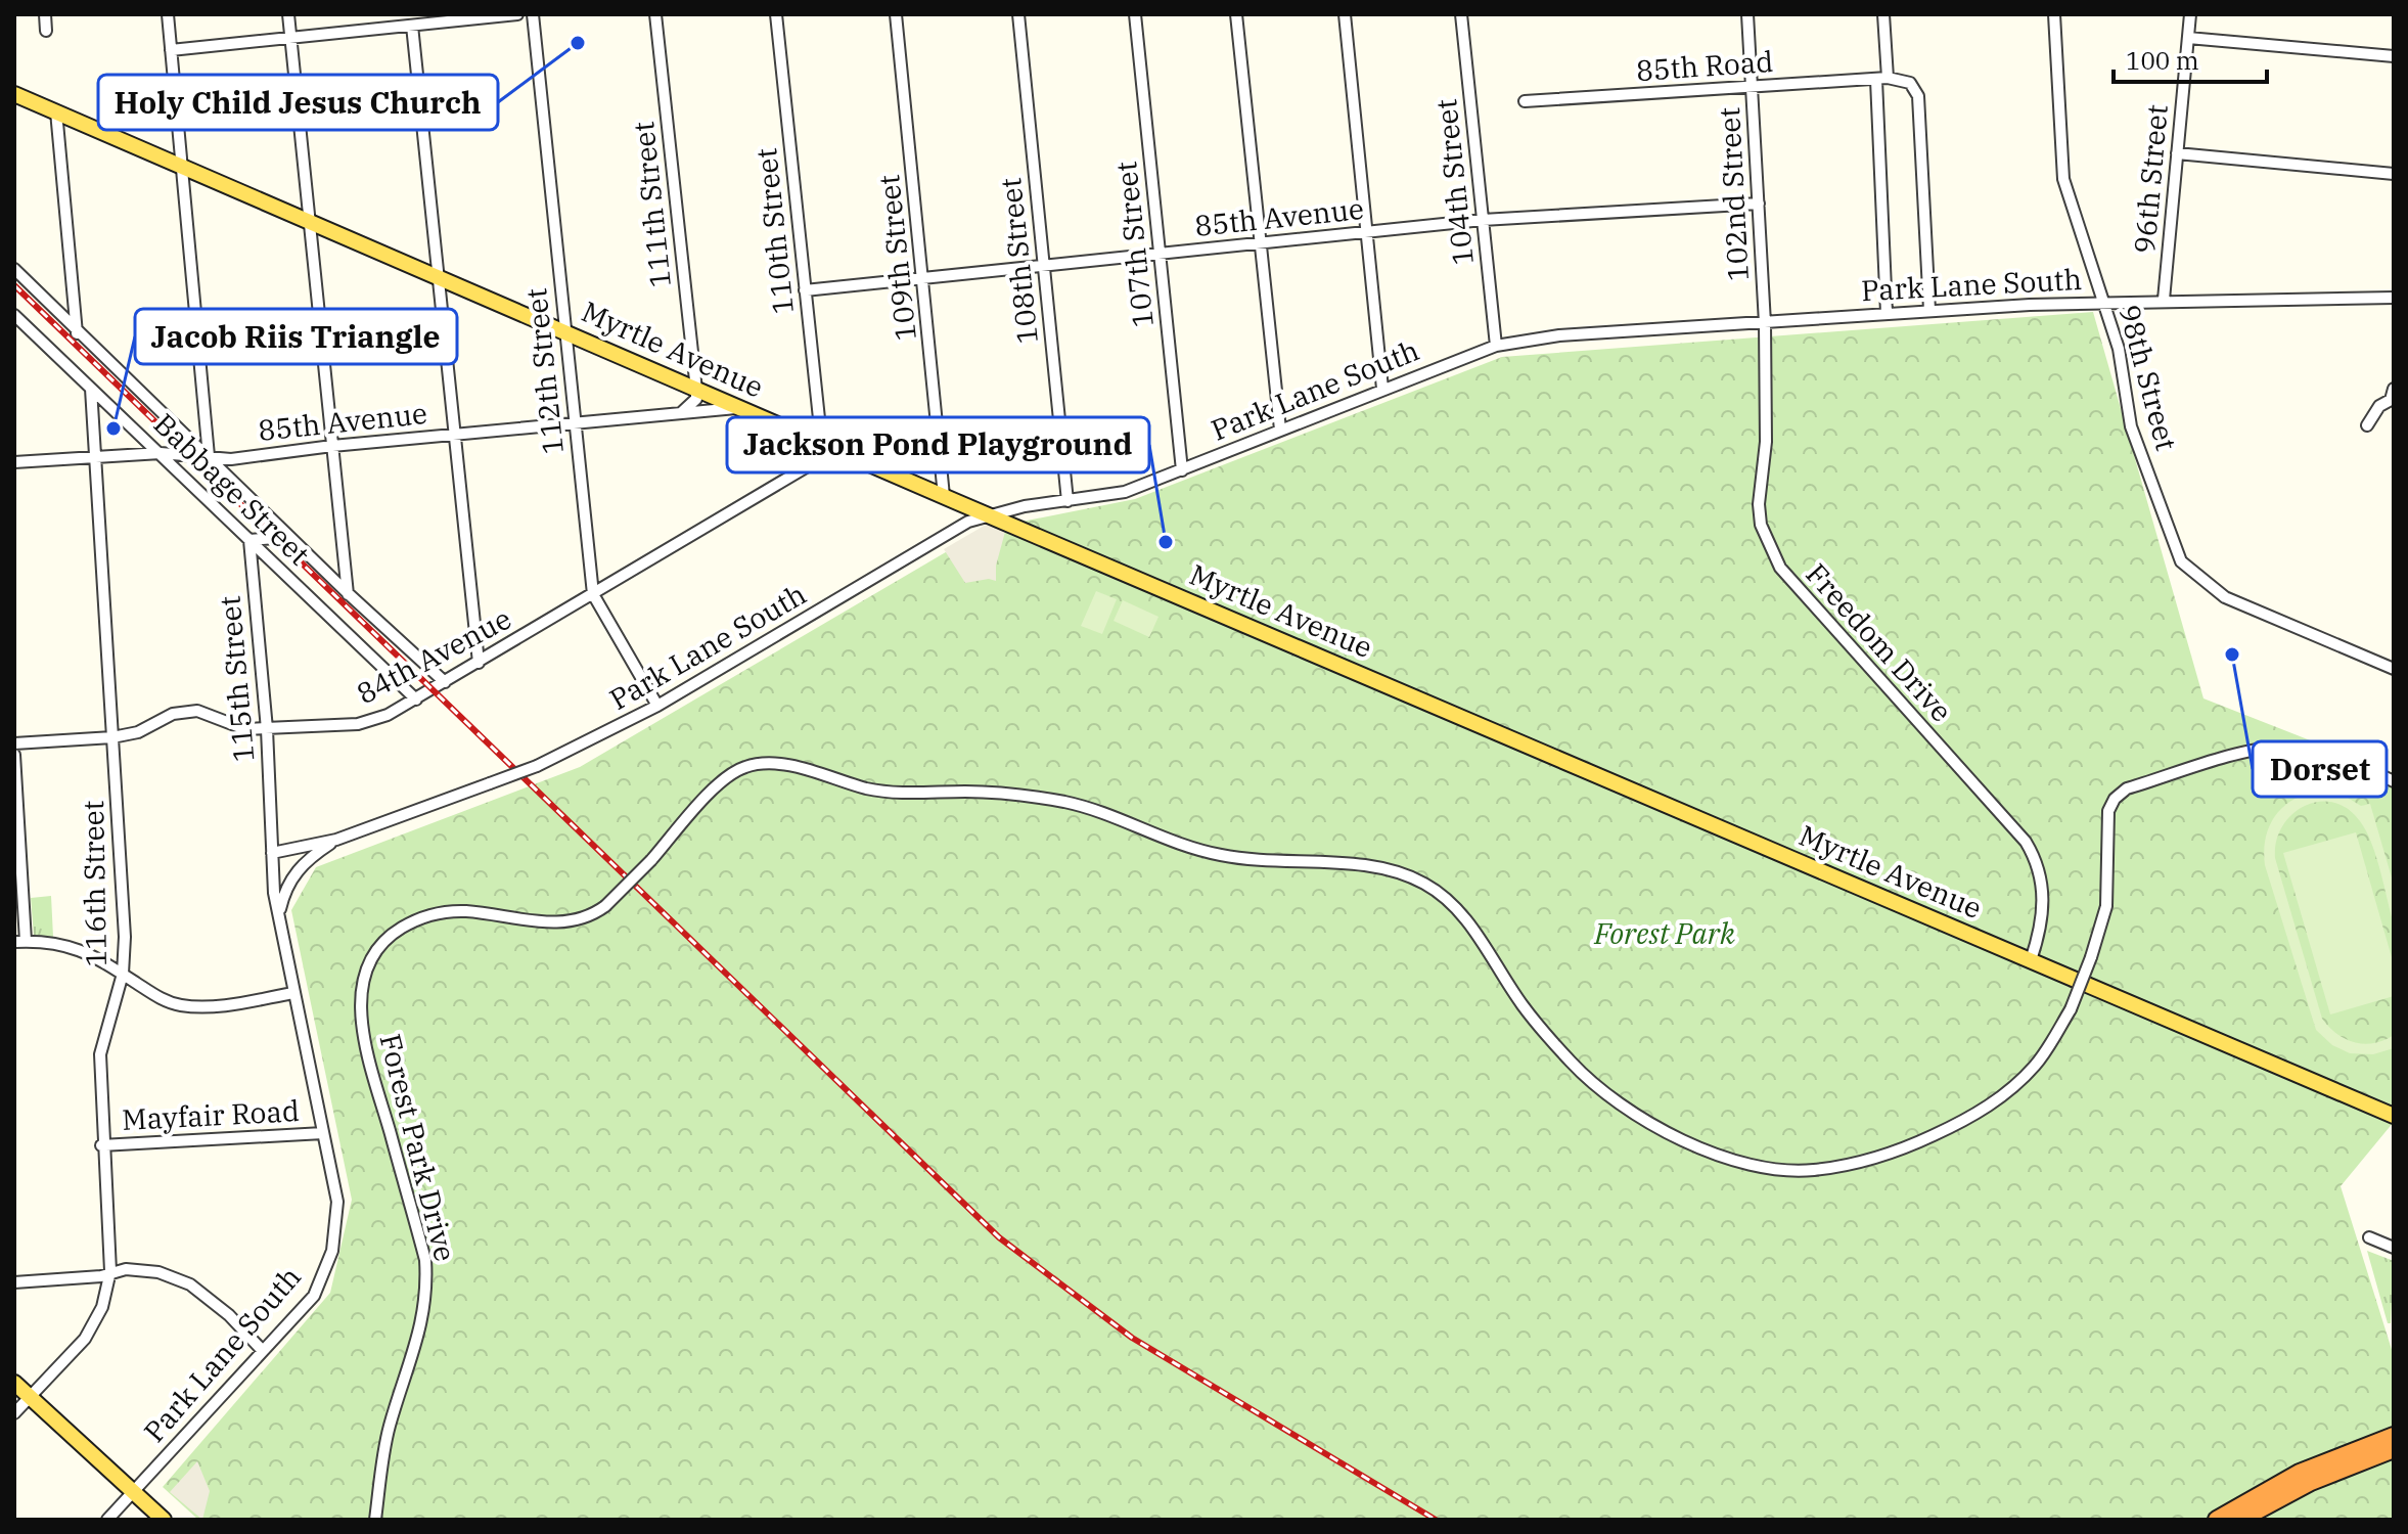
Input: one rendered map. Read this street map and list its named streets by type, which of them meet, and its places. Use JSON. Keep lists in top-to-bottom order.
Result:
{
  "streets": {
    "main road": ["Myrtle Avenue"],
    "street": [
      "85th Road",
      "96th Street",
      "104th Street",
      "102nd Street",
      "111th Street",
      "85th Avenue",
      "110th Street",
      "107th Street",
      "109th Street",
      "108th Street",
      "Park Lane South",
      "112th Street",
      "98th Street",
      "Babbage Street",
      "Freedom Drive",
      "84th Avenue",
      "115th Street",
      "116th Street",
      "Mayfair Road",
      "Forest Park Drive"
    ]
  },
  "crossings": [
    ["85th Road", "102nd Street"],
    ["96th Street", "Park Lane South"],
    ["104th Street", "85th Avenue"],
    ["104th Street", "Park Lane South"],
    ["102nd Street", "85th Avenue"],
    ["102nd Street", "Park Lane South"],
    ["102nd Street", "Freedom Drive"],
    ["111th Street", "Myrtle Avenue"],
    ["85th Avenue", "110th Street"],
    ["85th Avenue", "107th Street"],
    ["85th Avenue", "109th Street"],
    ["85th Avenue", "108th Street"],
    ["85th Avenue", "Myrtle Avenue"],
    ["85th Avenue", "112th Street"],
    ["85th Avenue", "Babbage Street"],
    ["85th Avenue", "116th Street"],
    ["110th Street", "Myrtle Avenue"],
    ["110th Street", "84th Avenue"],
    ["107th Street", "Park Lane South"],
    ["109th Street", "Myrtle Avenue"],
    ["108th Street", "Park Lane South"],
    ["Park Lane South", "Myrtle Avenue"],
    ["Park Lane South", "112th Street"],
    ["Park Lane South", "98th Street"],
    ["Park Lane South", "Freedom Drive"],
    ["Park Lane South", "115th Street"],
    ["Park Lane South", "Mayfair Road"],
    ["Myrtle Avenue", "112th Street"],
    ["Myrtle Avenue", "Freedom Drive"],
    ["Myrtle Avenue", "84th Avenue"],
    ["112th Street", "84th Avenue"],
    ["Babbage Street", "84th Avenue"],
    ["Babbage Street", "115th Street"],
    ["Babbage Street", "116th Street"],
    ["84th Avenue", "115th Street"],
    ["84th Avenue", "116th Street"],
    ["116th Street", "Mayfair Road"]
  ],
  "parks": ["Forest Park"],
  "places": [
    "Holy Child Jesus Church",
    "Jacob Riis Triangle",
    "Jackson Pond Playground",
    "Dorset"
  ],
  "scale_bar": "100 m"
}
